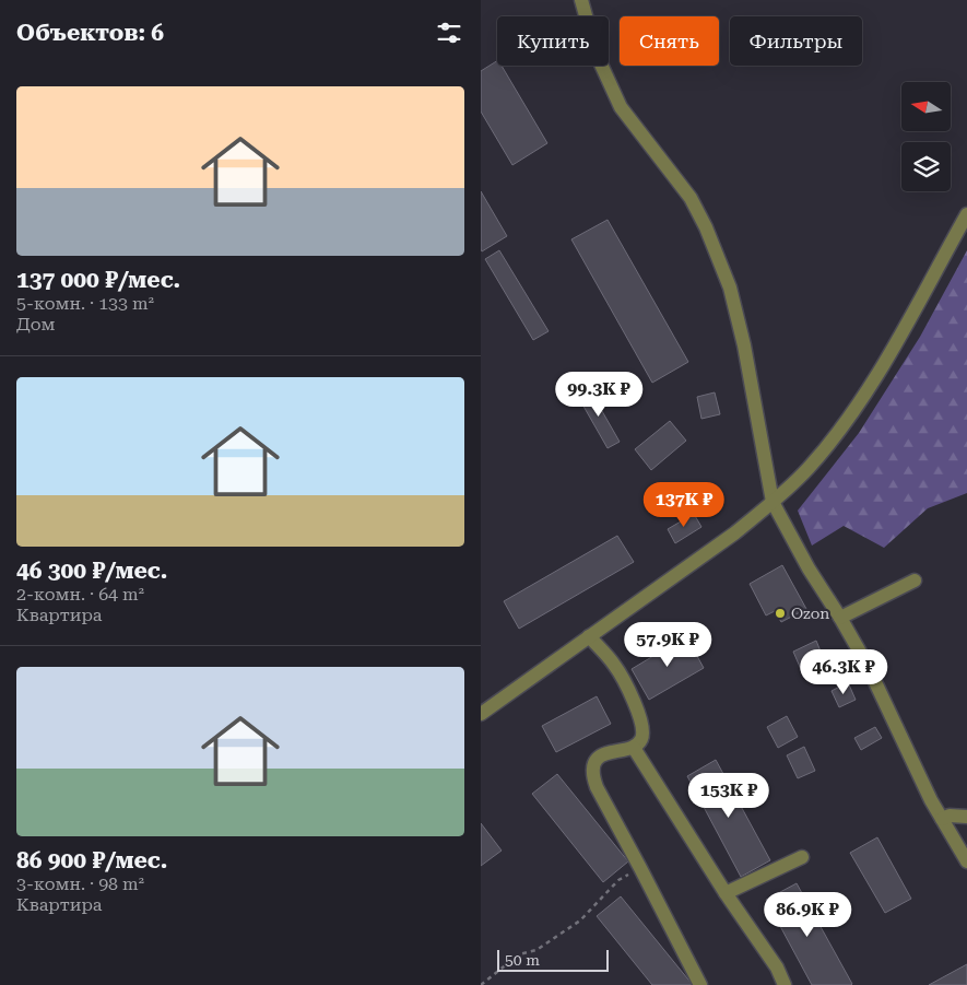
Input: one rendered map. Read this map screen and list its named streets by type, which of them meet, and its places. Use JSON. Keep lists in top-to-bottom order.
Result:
{
  "places": ["Ozon"],
  "scale_bar": "50 m",
  "north": "left",
  "page": {
    "heading": "Объектов: 6",
    "chip": ["Купить", "Снять", "Фильтры"],
    "list": [
      {
        "name": "137 000 ₽/мес.",
        "note": "5-комн. · 133 m² · Дом"
      },
      {
        "name": "46 300 ₽/мес.",
        "note": "2-комн. · 64 m² · Квартира"
      },
      {
        "name": "86 900 ₽/мес.",
        "note": "3-комн. · 98 m² · Квартира"
      }
    ],
    "price": [
      "99.3K ₽",
      "137K ₽",
      "57.9K ₽",
      "46.3K ₽",
      "153K ₽",
      "86.9K ₽"
    ],
    "scale": "50 m"
  }
}
